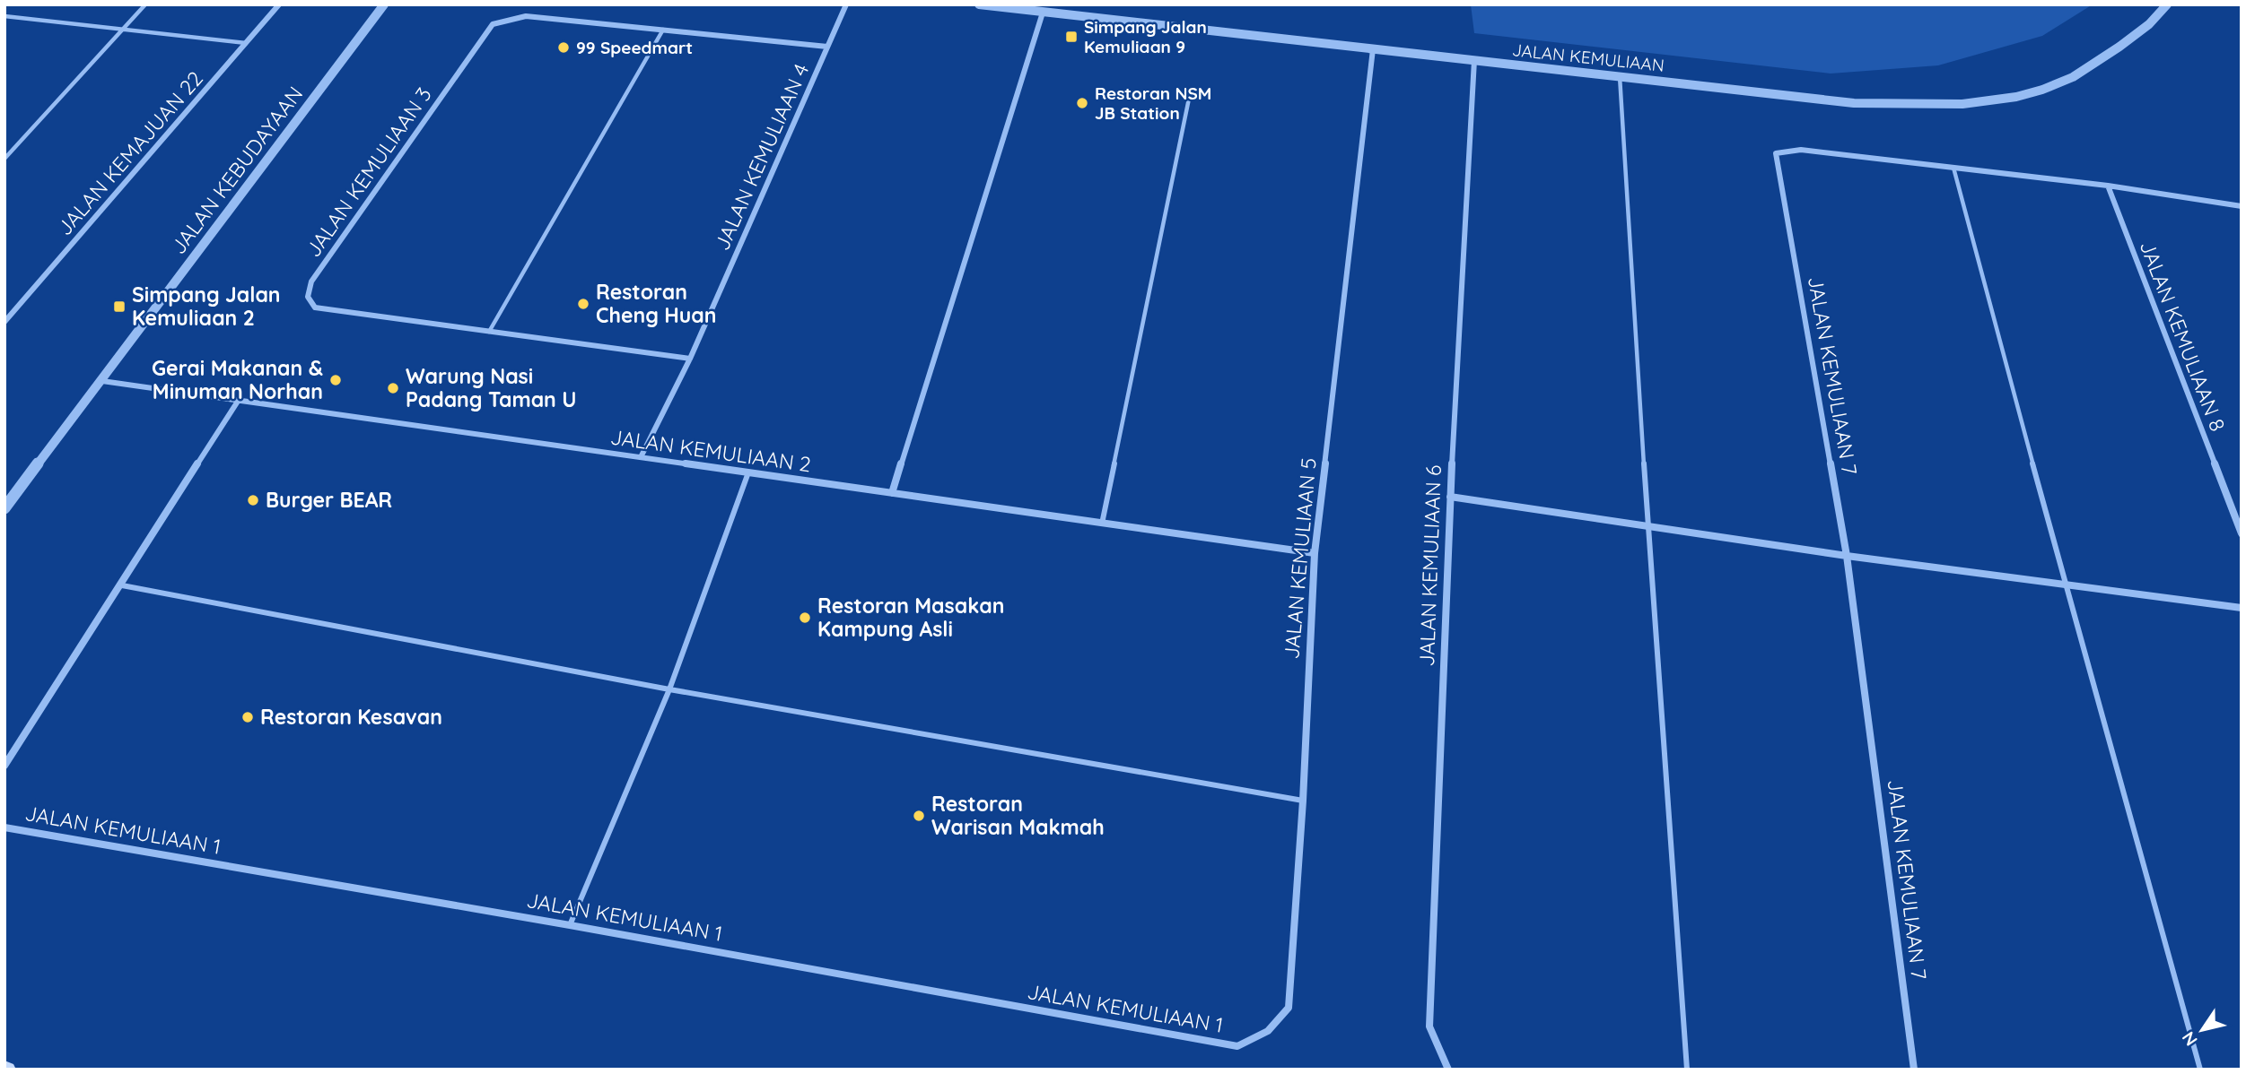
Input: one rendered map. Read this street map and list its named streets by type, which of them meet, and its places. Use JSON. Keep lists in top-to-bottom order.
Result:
{
  "streets": {
    "street": [
      "JALAN KEMULIAAN",
      "JALAN KEMAJUAN 22",
      "JALAN KEMULIAAN 4",
      "JALAN KEBUDAYAAN",
      "JALAN KEMULIAAN 3",
      "JALAN KEMULIAAN 8",
      "JALAN KEMULIAAN 7",
      "JALAN KEMULIAAN 2",
      "JALAN KEMULIAAN 5",
      "JALAN KEMULIAAN 6",
      "JALAN KEMULIAAN 1"
    ]
  },
  "crossings": [
    ["JALAN KEMULIAAN", "JALAN KEMULIAAN 5"],
    ["JALAN KEMULIAAN", "JALAN KEMULIAAN 6"],
    ["JALAN KEMULIAAN 4", "JALAN KEMULIAAN 3"],
    ["JALAN KEMULIAAN 4", "JALAN KEMULIAAN 2"],
    ["JALAN KEBUDAYAAN", "JALAN KEMULIAAN 2"],
    ["JALAN KEMULIAAN 8", "JALAN KEMULIAAN 7"],
    ["JALAN KEMULIAAN 2", "JALAN KEMULIAAN 5"],
    ["JALAN KEMULIAAN 5", "JALAN KEMULIAAN 1"]
  ],
  "places": {
    "transit": ["Simpang Jalan Kemuliaan 9", "Simpang Jalan Kemuliaan 2"],
    "other": [
      "99 Speedmart",
      "Restoran NSM JB Station",
      "Restoran Cheng Huan",
      "Gerai Makanan & Minuman Norhan",
      "Warung Nasi Padang Taman U",
      "Burger BEAR",
      "Restoran Masakan Kampung Asli",
      "Restoran Kesavan",
      "Restoran Warisan Makmah"
    ]
  },
  "north": "bottom left"
}
